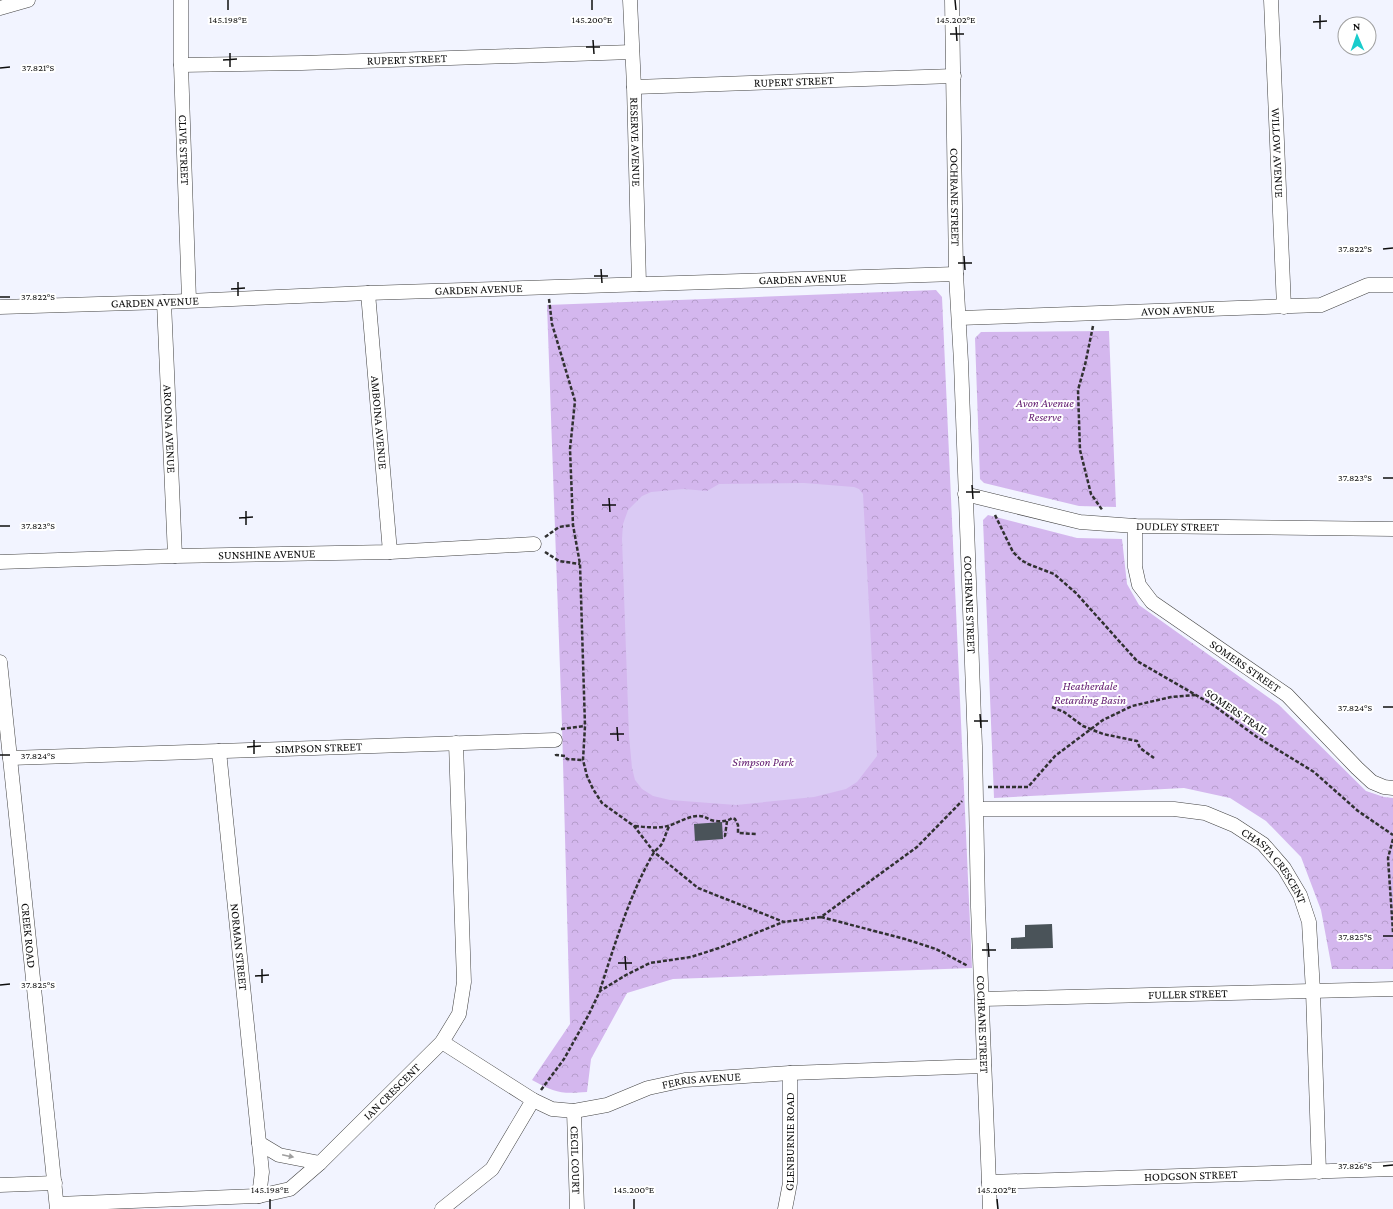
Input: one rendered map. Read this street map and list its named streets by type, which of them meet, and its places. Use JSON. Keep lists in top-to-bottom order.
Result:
{
  "streets": {
    "street": [
      "RUPERT STREET",
      "RESERVE AVENUE",
      "CLIVE STREET",
      "WILLOW AVENUE",
      "COCHRANE STREET",
      "GARDEN AVENUE",
      "AVON AVENUE",
      "AMBOINA AVENUE",
      "AROONA AVENUE",
      "DUDLEY STREET",
      "SUNSHINE AVENUE",
      "SOMERS STREET",
      "SIMPSON STREET",
      "CHASTA CRESCENT",
      "CREEK ROAD",
      "NORMAN STREET",
      "FULLER STREET",
      "FERRIS AVENUE",
      "IAN CRESCENT",
      "GLENBURNIE ROAD",
      "CECIL COURT",
      "HODGSON STREET"
    ],
    "path": ["SOMERS TRAIL"]
  },
  "crossings": [
    ["RUPERT STREET", "RESERVE AVENUE"],
    ["RUPERT STREET", "CLIVE STREET"],
    ["RUPERT STREET", "COCHRANE STREET"],
    ["RESERVE AVENUE", "GARDEN AVENUE"],
    ["CLIVE STREET", "GARDEN AVENUE"],
    ["WILLOW AVENUE", "AVON AVENUE"],
    ["COCHRANE STREET", "GARDEN AVENUE"],
    ["COCHRANE STREET", "AVON AVENUE"],
    ["COCHRANE STREET", "DUDLEY STREET"],
    ["COCHRANE STREET", "SOMERS TRAIL"],
    ["COCHRANE STREET", "CHASTA CRESCENT"],
    ["COCHRANE STREET", "FULLER STREET"],
    ["COCHRANE STREET", "FERRIS AVENUE"],
    ["COCHRANE STREET", "HODGSON STREET"],
    ["GARDEN AVENUE", "AMBOINA AVENUE"],
    ["GARDEN AVENUE", "AROONA AVENUE"],
    ["AMBOINA AVENUE", "SUNSHINE AVENUE"],
    ["AROONA AVENUE", "SUNSHINE AVENUE"],
    ["DUDLEY STREET", "SOMERS STREET"],
    ["SIMPSON STREET", "CREEK ROAD"],
    ["SIMPSON STREET", "NORMAN STREET"],
    ["SIMPSON STREET", "IAN CRESCENT"],
    ["CHASTA CRESCENT", "FULLER STREET"],
    ["CHASTA CRESCENT", "HODGSON STREET"],
    ["CREEK ROAD", "IAN CRESCENT"],
    ["NORMAN STREET", "IAN CRESCENT"],
    ["FERRIS AVENUE", "IAN CRESCENT"],
    ["FERRIS AVENUE", "GLENBURNIE ROAD"],
    ["FERRIS AVENUE", "CECIL COURT"]
  ],
  "parks": ["Avon Avenue Reserve", "Heatherdale Retarding Basin", "Simpson Park"],
  "north": "top",
  "coordinates": [
    "145.198°E",
    "145.200°E",
    "145.202°E",
    "37.821°S",
    "37.822°S",
    "37.823°S",
    "37.824°S",
    "37.825°S",
    "37.826°S"
  ]
}
